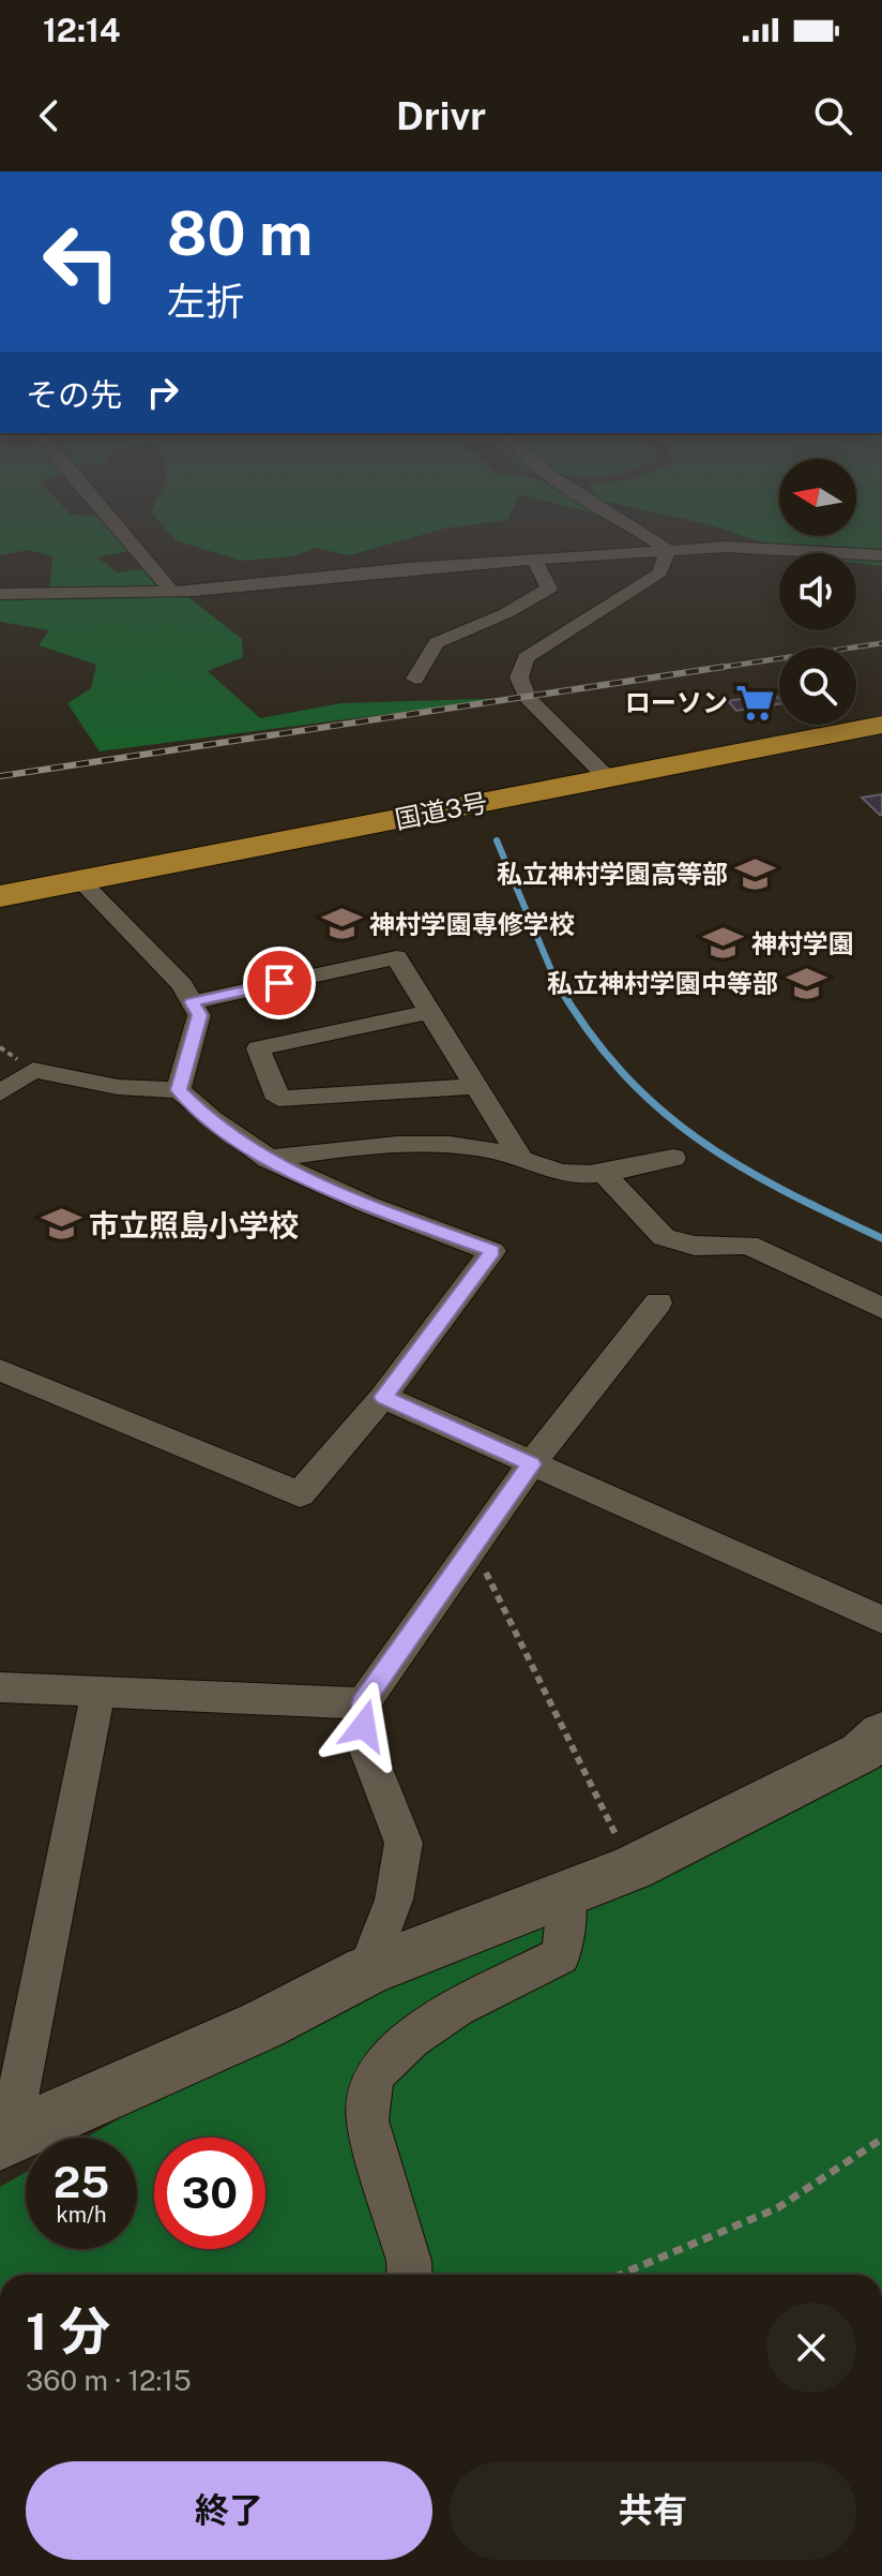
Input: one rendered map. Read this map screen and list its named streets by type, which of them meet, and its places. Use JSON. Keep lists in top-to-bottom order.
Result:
{
  "streets": {
    "highway": ["国道3号"]
  },
  "places": {
    "supermarket": ["ローソン"],
    "school or university": [
      "私立神村学園高等部",
      "神村学園専修学校",
      "神村学園",
      "私立神村学園中等部",
      "市立照島小学校"
    ]
  },
  "north": "left",
  "page": {
    "status": "12:14",
    "header": "Drivr",
    "turn": ["80 m", "左折"],
    "then": "その先",
    "speed": "25 km/h",
    "limit": "30",
    "heading": ["1 分", "360 m · 12:15"],
    "buttons": ["終了", "共有"]
  }
}
